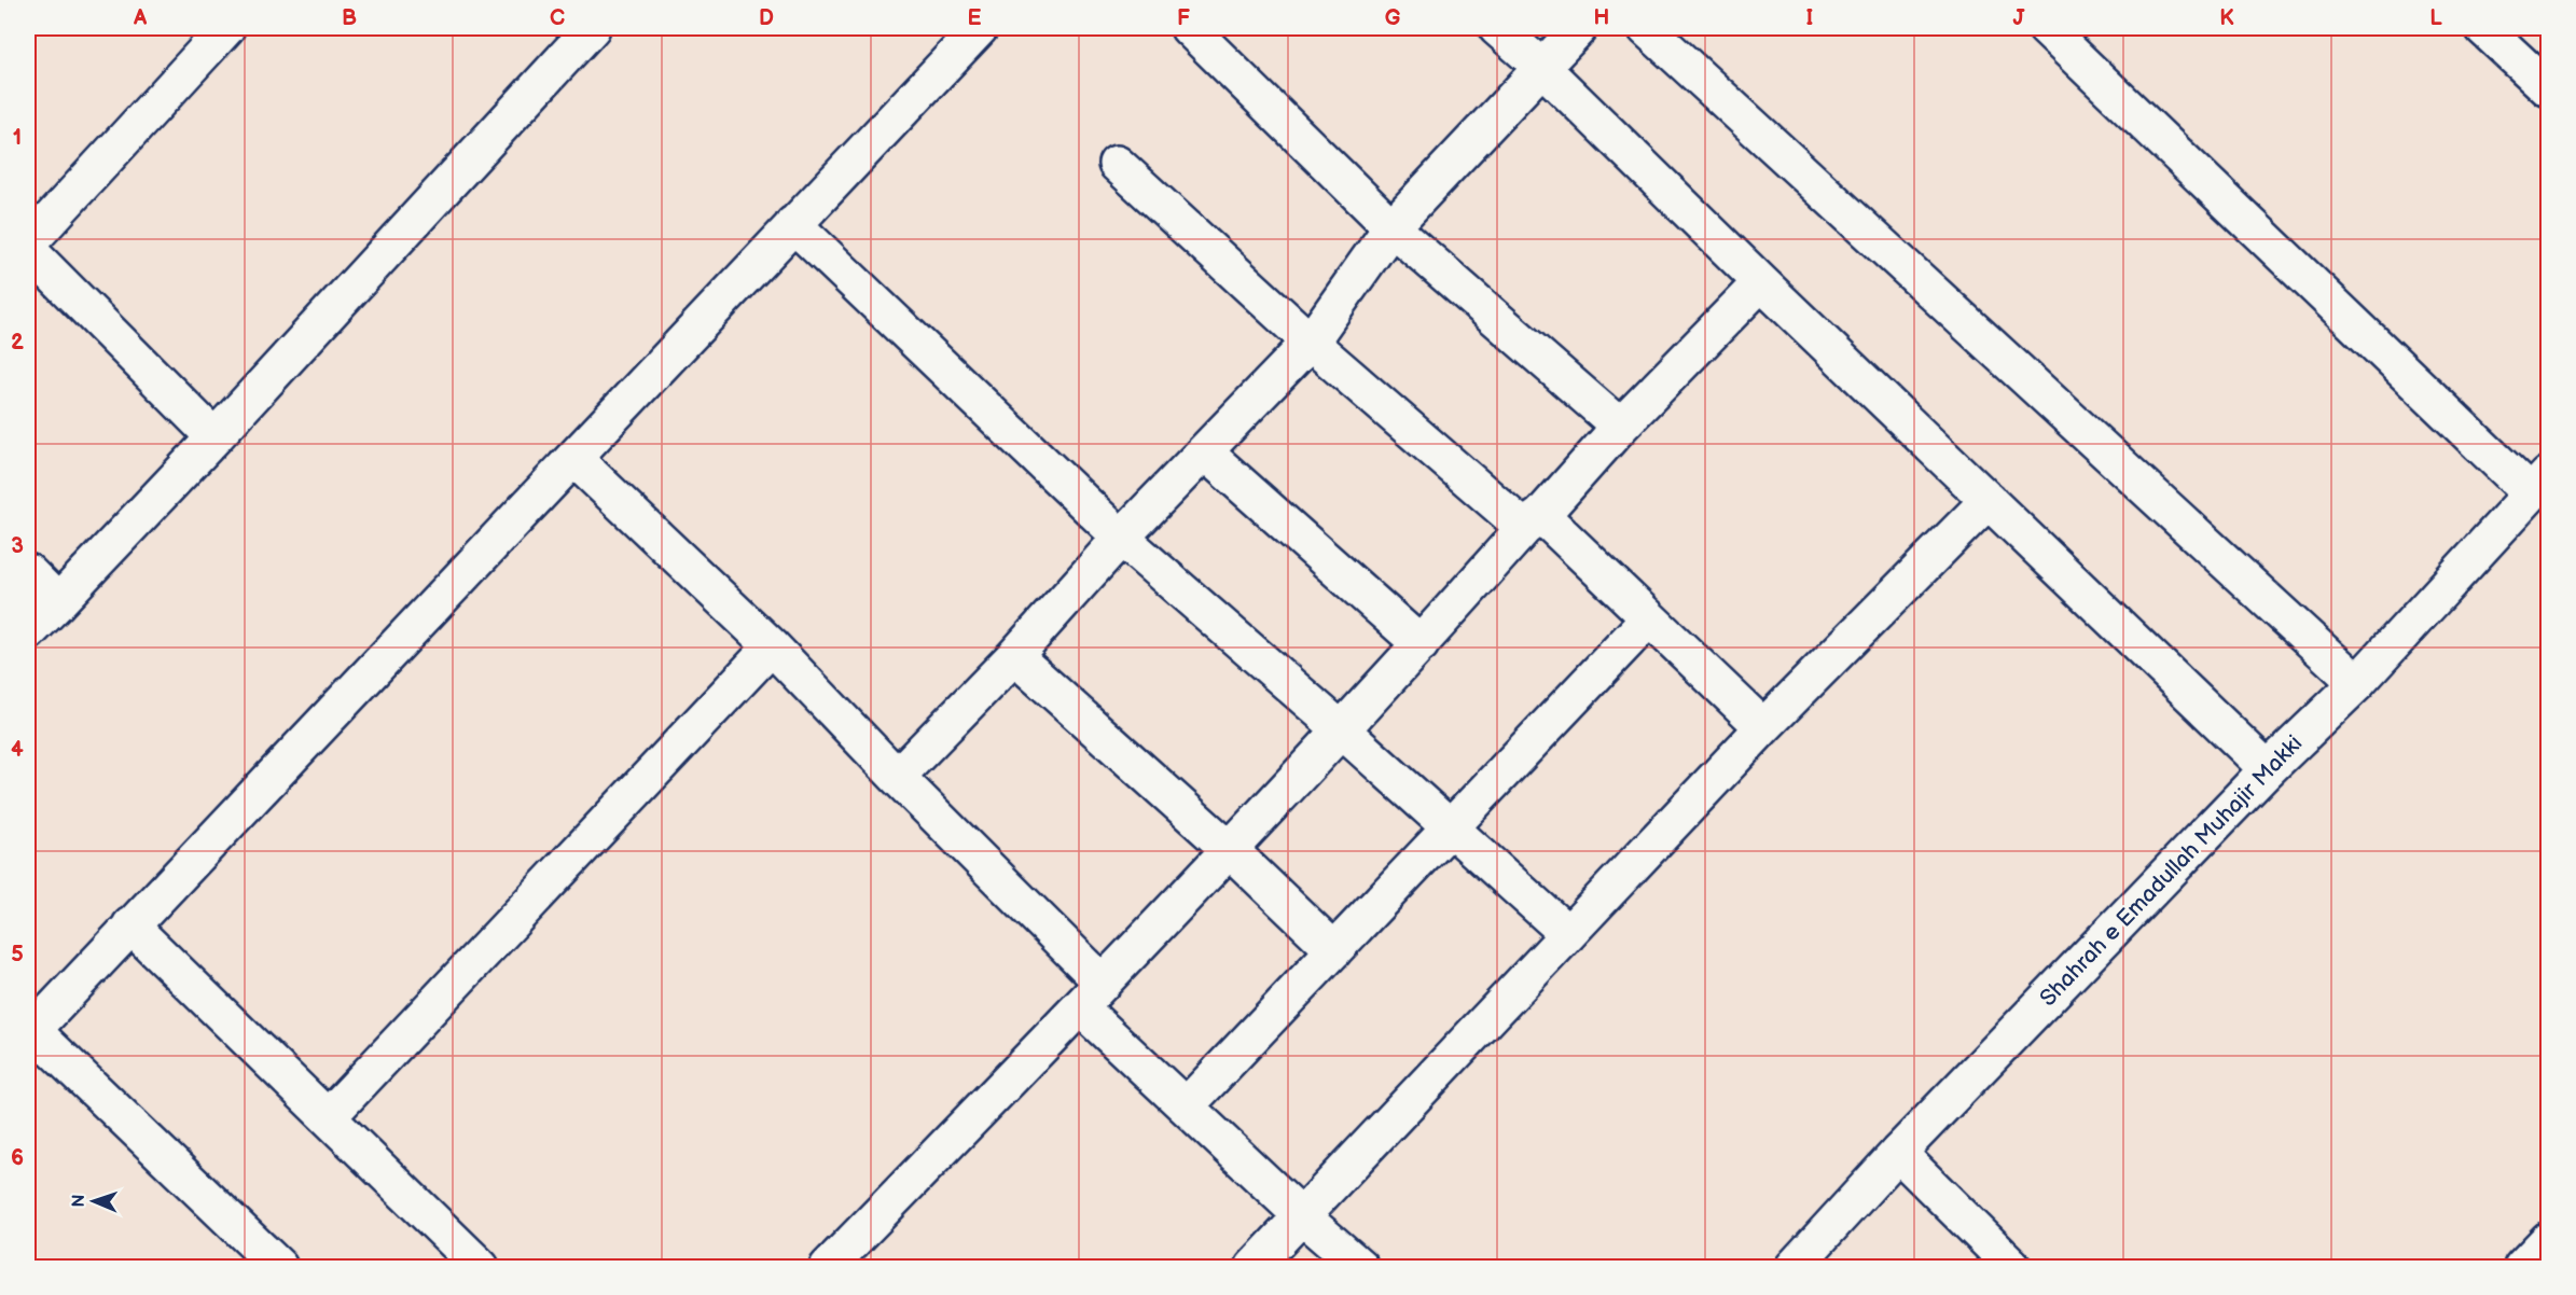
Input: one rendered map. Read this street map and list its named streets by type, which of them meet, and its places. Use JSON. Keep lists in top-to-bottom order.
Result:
{
  "streets": {
    "street": ["Shahrah e Emadullah Muhajir Makki"]
  },
  "north": "left",
  "grid": {
    "columns": [
      "A",
      "B",
      "C",
      "D",
      "E",
      "F",
      "G",
      "H",
      "I",
      "J",
      "K",
      "L"
    ],
    "rows": [
      "1",
      "2",
      "3",
      "4",
      "5",
      "6"
    ]
  }
}
